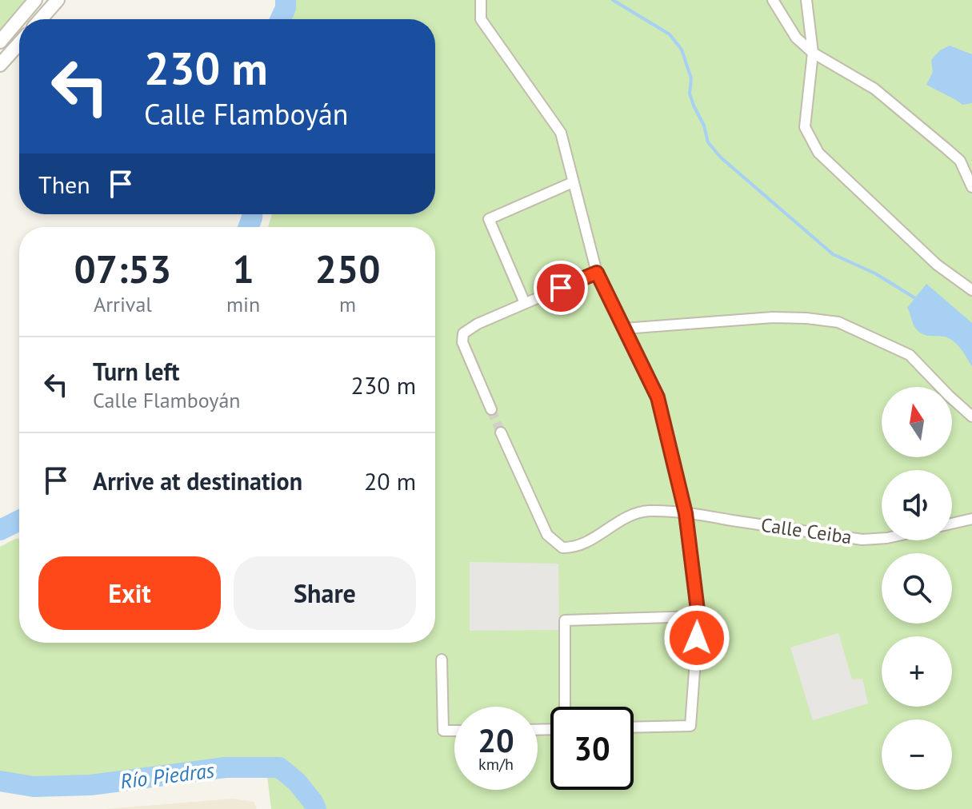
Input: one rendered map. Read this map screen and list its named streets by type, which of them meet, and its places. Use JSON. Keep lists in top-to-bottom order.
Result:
{
  "streets": {
    "street": ["Calle Ceiba"]
  },
  "water": ["Río Piedras"],
  "north": "top",
  "page": {
    "turn": ["230 m", "Calle Flamboyán"],
    "then": "Then",
    "eta": [
      "07:53",
      "Arrival",
      "1",
      "min",
      "250",
      "m"
    ],
    "list": [
      {
        "name": "Turn left",
        "note": "Calle Flamboyán",
        "value": "230 m"
      },
      {
        "name": "Arrive at destination",
        "value": "20 m"
      }
    ],
    "map_buttons": ["+", "−"],
    "buttons": ["Exit", "Share"],
    "speed": "20 km/h",
    "limit": "30"
  }
}
